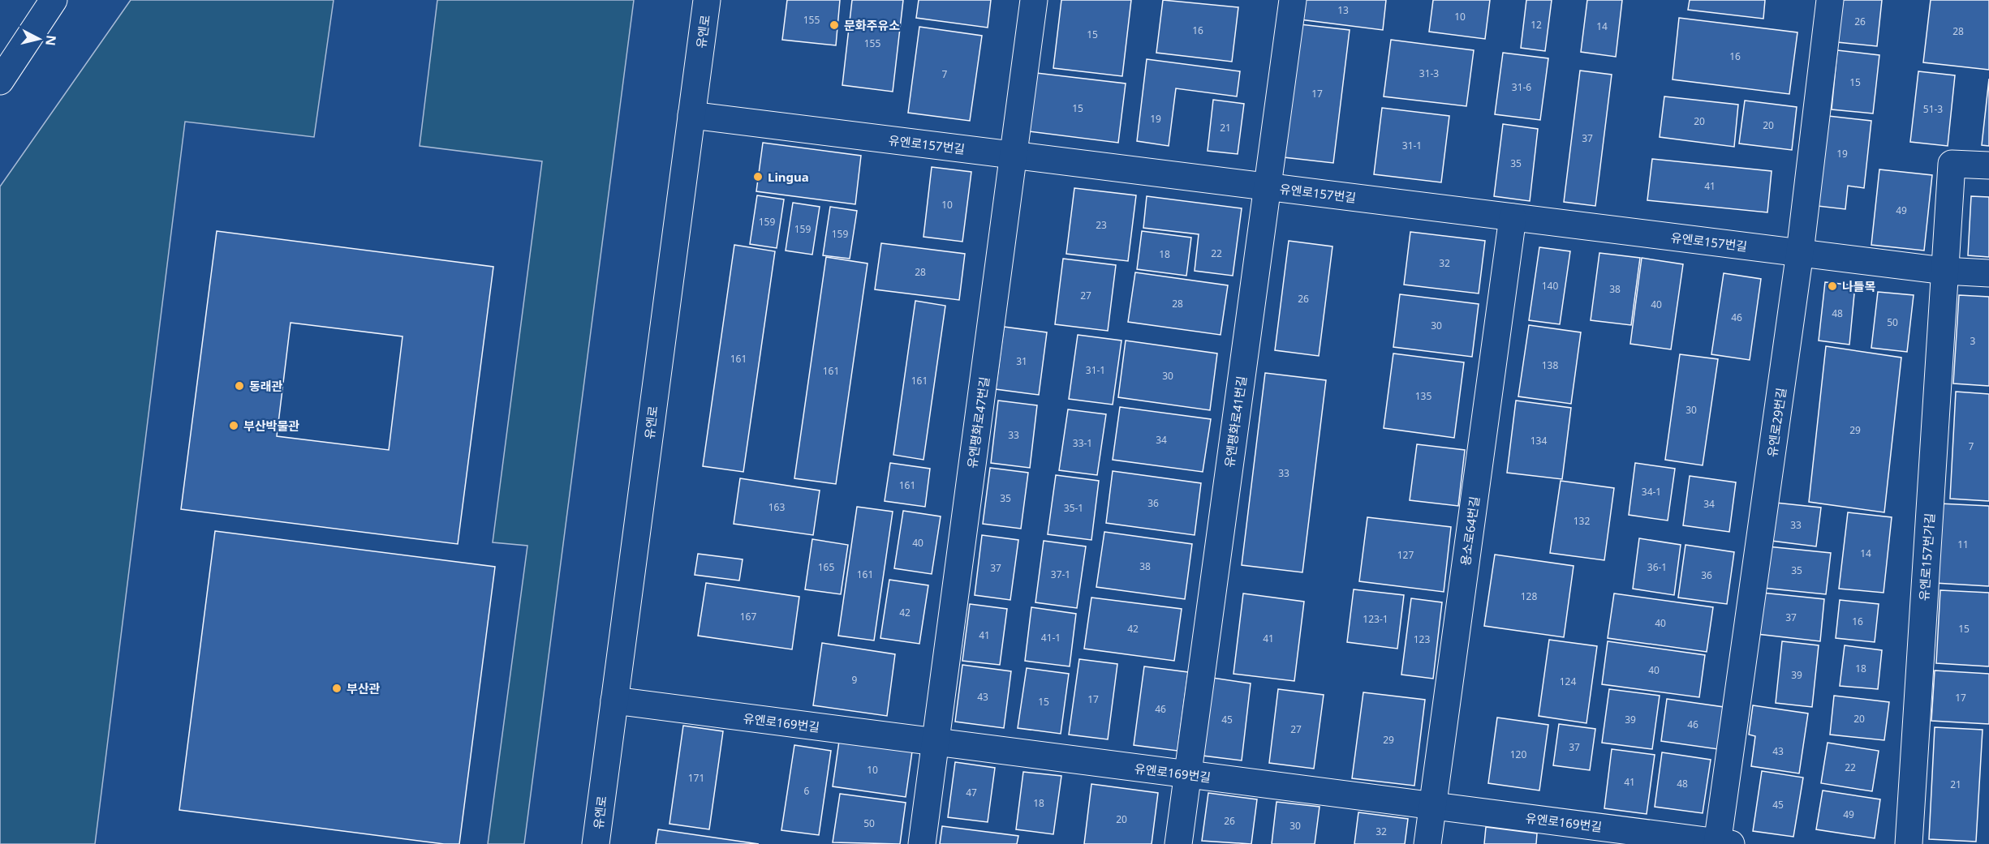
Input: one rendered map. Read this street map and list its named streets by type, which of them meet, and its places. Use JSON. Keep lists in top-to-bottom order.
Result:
{
  "streets": {
    "street": [
      "유엔로",
      "유엔로157번길",
      "유엔평화로41번길",
      "유엔평화로47번길",
      "유엔로29번길",
      "용소로64번길",
      "유엔로157번가길",
      "유엔로169번길"
    ]
  },
  "crossings": [
    ["유엔로", "유엔로157번길"],
    ["유엔로", "유엔로169번길"],
    ["유엔로157번길", "유엔평화로41번길"],
    ["유엔로157번길", "유엔평화로47번길"],
    ["유엔로157번길", "유엔로29번길"],
    ["유엔로157번길", "용소로64번길"],
    ["유엔로157번길", "유엔로157번가길"],
    ["유엔평화로41번길", "유엔로169번길"],
    ["유엔평화로47번길", "유엔로169번길"],
    ["유엔로29번길", "유엔로169번길"],
    ["용소로64번길", "유엔로169번길"]
  ],
  "places": [
    "문화주유소",
    "Lingua",
    "나들목",
    "동래관",
    "부산박물관",
    "부산관"
  ],
  "house_numbers": [
    "13",
    "10",
    "155",
    "26",
    "12",
    "14",
    "16",
    "28",
    "15",
    "155",
    "16",
    "31-3",
    "7",
    "15",
    "31-6",
    "17",
    "15",
    "51-3",
    "19",
    "20",
    "20",
    "21",
    "37",
    "31-1",
    "19",
    "35",
    "41",
    "10",
    "49",
    "159",
    "23",
    "159",
    "159",
    "22",
    "18",
    "32",
    "28",
    "140",
    "38",
    "27",
    "26",
    "28",
    "40",
    "48",
    "46",
    "50",
    "30",
    "3",
    "161",
    "31",
    "138",
    "31-1",
    "161",
    "30",
    "161",
    "135",
    "30",
    "29",
    "33",
    "34",
    "134",
    "33-1",
    "7",
    "33",
    "161",
    "34-1",
    "35",
    "36",
    "34",
    "163",
    "35-1",
    "132",
    "33",
    "40",
    "11",
    "14",
    "127",
    "38",
    "165",
    "36-1",
    "37",
    "35",
    "161",
    "37-1",
    "36",
    "128",
    "42",
    "167",
    "37",
    "123-1",
    "16",
    "40",
    "42",
    "15",
    "41",
    "41-1",
    "41",
    "123",
    "18",
    "40",
    "39",
    "9",
    "124",
    "43",
    "17",
    "17",
    "15",
    "46",
    "20",
    "45",
    "39",
    "46",
    "27",
    "29",
    "37",
    "43",
    "120",
    "22",
    "10",
    "171",
    "41",
    "48",
    "21",
    "6",
    "47",
    "18",
    "45",
    "49",
    "20",
    "26",
    "50",
    "30",
    "32"
  ],
  "north": "right"
}
